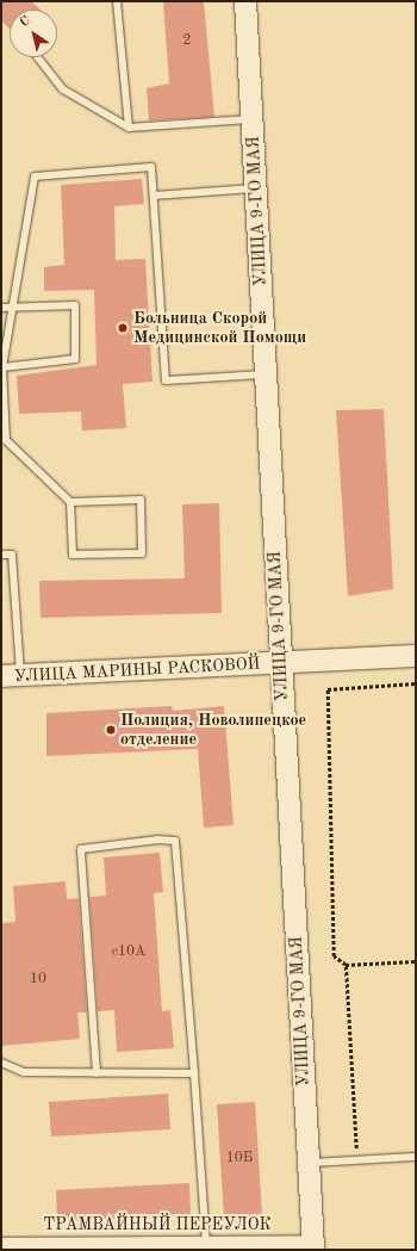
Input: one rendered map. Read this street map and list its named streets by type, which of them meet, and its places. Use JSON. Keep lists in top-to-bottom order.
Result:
{
  "streets": {
    "main road": ["УЛИЦА 9-ГО МАЯ", "УЛИЦА МАРИНЫ РАСКОВОЙ"],
    "street": ["ТРАМВАЙНЫЙ ПЕРЕУЛОК"]
  },
  "crossings": [
    ["УЛИЦА 9-ГО МАЯ", "УЛИЦА МАРИНЫ РАСКОВОЙ"],
    ["УЛИЦА 9-ГО МАЯ", "ТРАМВАЙНЫЙ ПЕРЕУЛОК"]
  ],
  "places": ["Больница Скорой Медицинской Помощи", "Полиция, Новолипецкое отделение"],
  "house_numbers": [
    "2",
    "с10А",
    "10",
    "10Б"
  ],
  "north": "top left"
}
